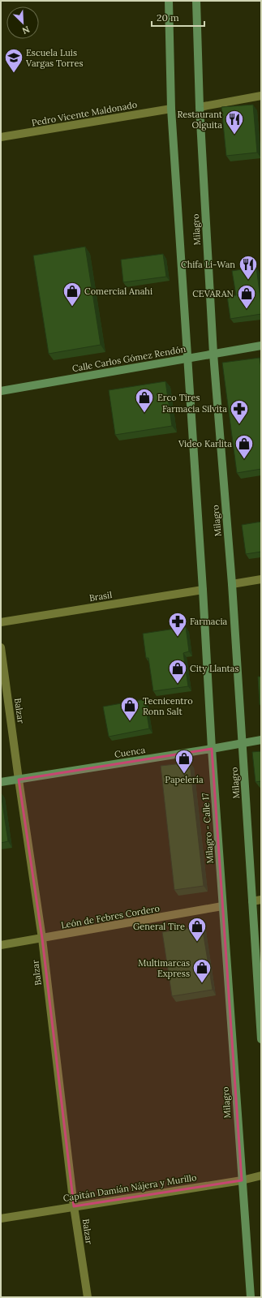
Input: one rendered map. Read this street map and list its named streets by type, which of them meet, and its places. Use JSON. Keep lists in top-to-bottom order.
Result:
{
  "streets": {
    "main road": [
      "Milagro",
      "Calle Carlos Gómez Rendón",
      "Cuenca",
      "Milagro - Calle 17"
    ],
    "street": [
      "Pedro Vicente Maldonado",
      "Brasil",
      "Balzar",
      "León de Febres Cordero",
      "Capitán Damián Nájera y Murillo"
    ]
  },
  "crossings": [
    ["Pedro Vicente Maldonado", "Milagro"],
    ["Milagro", "Calle Carlos Gómez Rendón"],
    ["Milagro", "Brasil"],
    ["Milagro", "Cuenca"],
    ["Milagro", "Milagro - Calle 17"],
    ["Milagro", "León de Febres Cordero"],
    ["Milagro", "Capitán Damián Nájera y Murillo"],
    ["Balzar", "Cuenca"],
    ["Balzar", "León de Febres Cordero"],
    ["Balzar", "Capitán Damián Nájera y Murillo"],
    ["Cuenca", "Milagro - Calle 17"],
    ["Milagro - Calle 17", "León de Febres Cordero"]
  ],
  "places": {
    "school or university": ["Escuela Luis Vargas Torres"],
    "restaurant": ["Restaurant Olguita", "Chifa Li-Wan"],
    "shop": [
      "Comercial Anahi",
      "CEVARAN",
      "Erco Tires",
      "Video Karlita",
      "City Llantas",
      "Tecnicentro Ronn Salt",
      "Papelería",
      "General Tire",
      "Multimarcas Express"
    ],
    "pharmacy": ["Farmacia Silvita", "Farmacia"]
  },
  "scale_bar": "20 m",
  "north": "bottom right"
}
